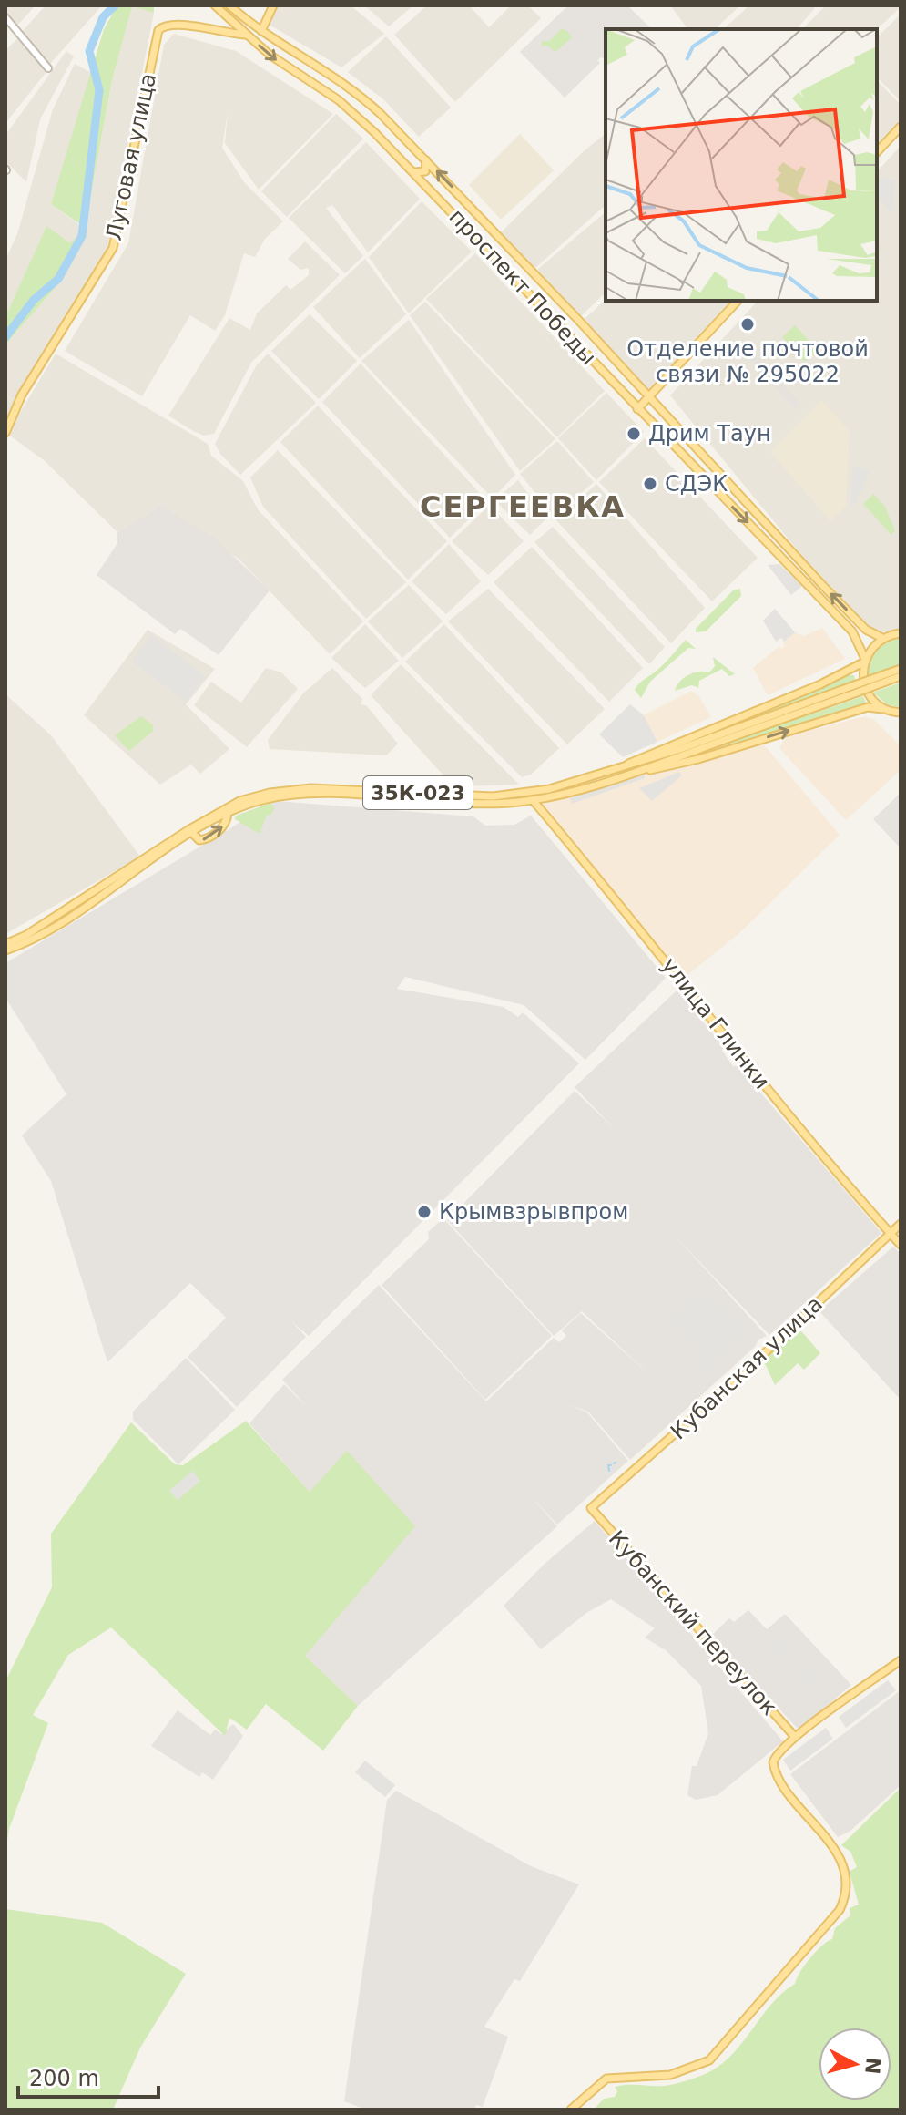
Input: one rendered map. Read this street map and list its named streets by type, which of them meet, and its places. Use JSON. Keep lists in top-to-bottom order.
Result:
{
  "streets": {
    "main road": [
      "Луговая улица",
      "проспект Победы",
      "35К-023",
      "улица Глинки",
      "Кубанская улица",
      "Кубанский переулок"
    ]
  },
  "crossings": [
    ["Луговая улица", "проспект Победы"],
    ["35К-023", "улица Глинки"],
    ["улица Глинки", "Кубанская улица"],
    ["Кубанская улица", "Кубанский переулок"]
  ],
  "districts": ["СЕРГЕЕВКА"],
  "places": [
    "Отделение почтовой связи № 295022",
    "Дрим Таун",
    "СДЭК",
    "Крымвзрывпром"
  ],
  "scale_bar": "200 m",
  "north": "right"
}
